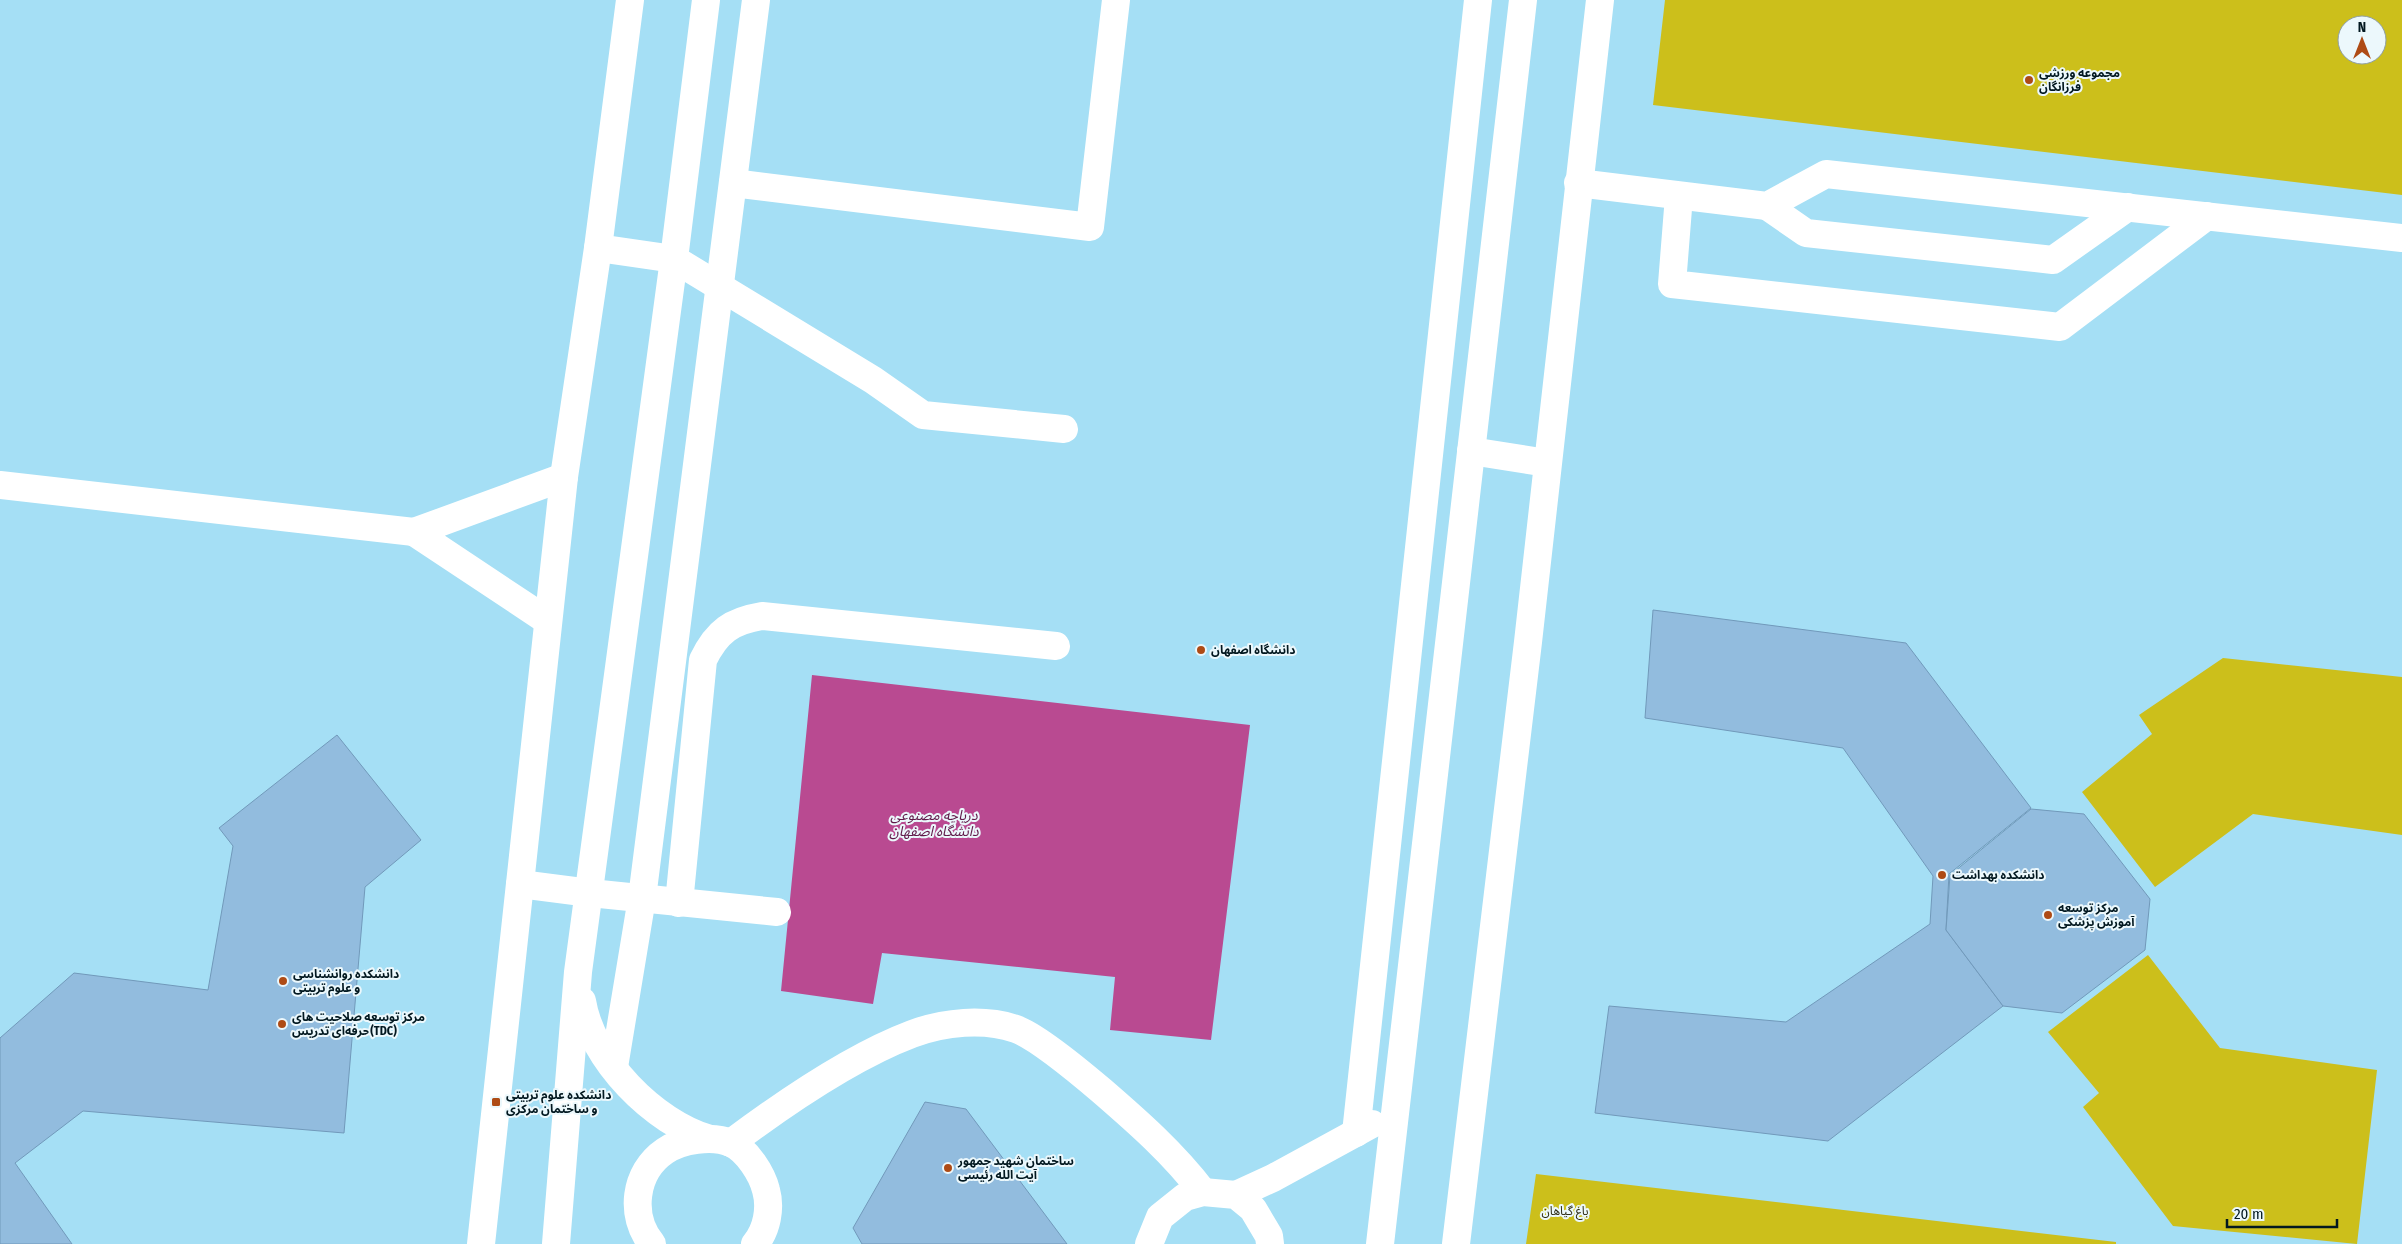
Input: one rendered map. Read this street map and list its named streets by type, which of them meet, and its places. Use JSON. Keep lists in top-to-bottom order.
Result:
{
  "water": ["دریاچه مصنوعی دانشگاه اصفهان"],
  "parks": ["باغ گیاهان"],
  "places": {
    "other": [
      "مجموعه ورزشی فرزانگان",
      "دانشگاه اصفهان",
      "دانشکده بهداشت",
      "مرکز توسعه آموزش پزشکی",
      "دانشکده روانشناسی و علوم تربیتی",
      "مرکز توسعه صلاحیت های حرفه‌ای تدریس(TDC)",
      "ساختمان شهید جمهور آیت الله رئیسی"
    ],
    "transit": ["دانشکده علوم تربیتی و ساختمان مرکزی"]
  },
  "scale_bar": "20 m",
  "north": "top"
}
